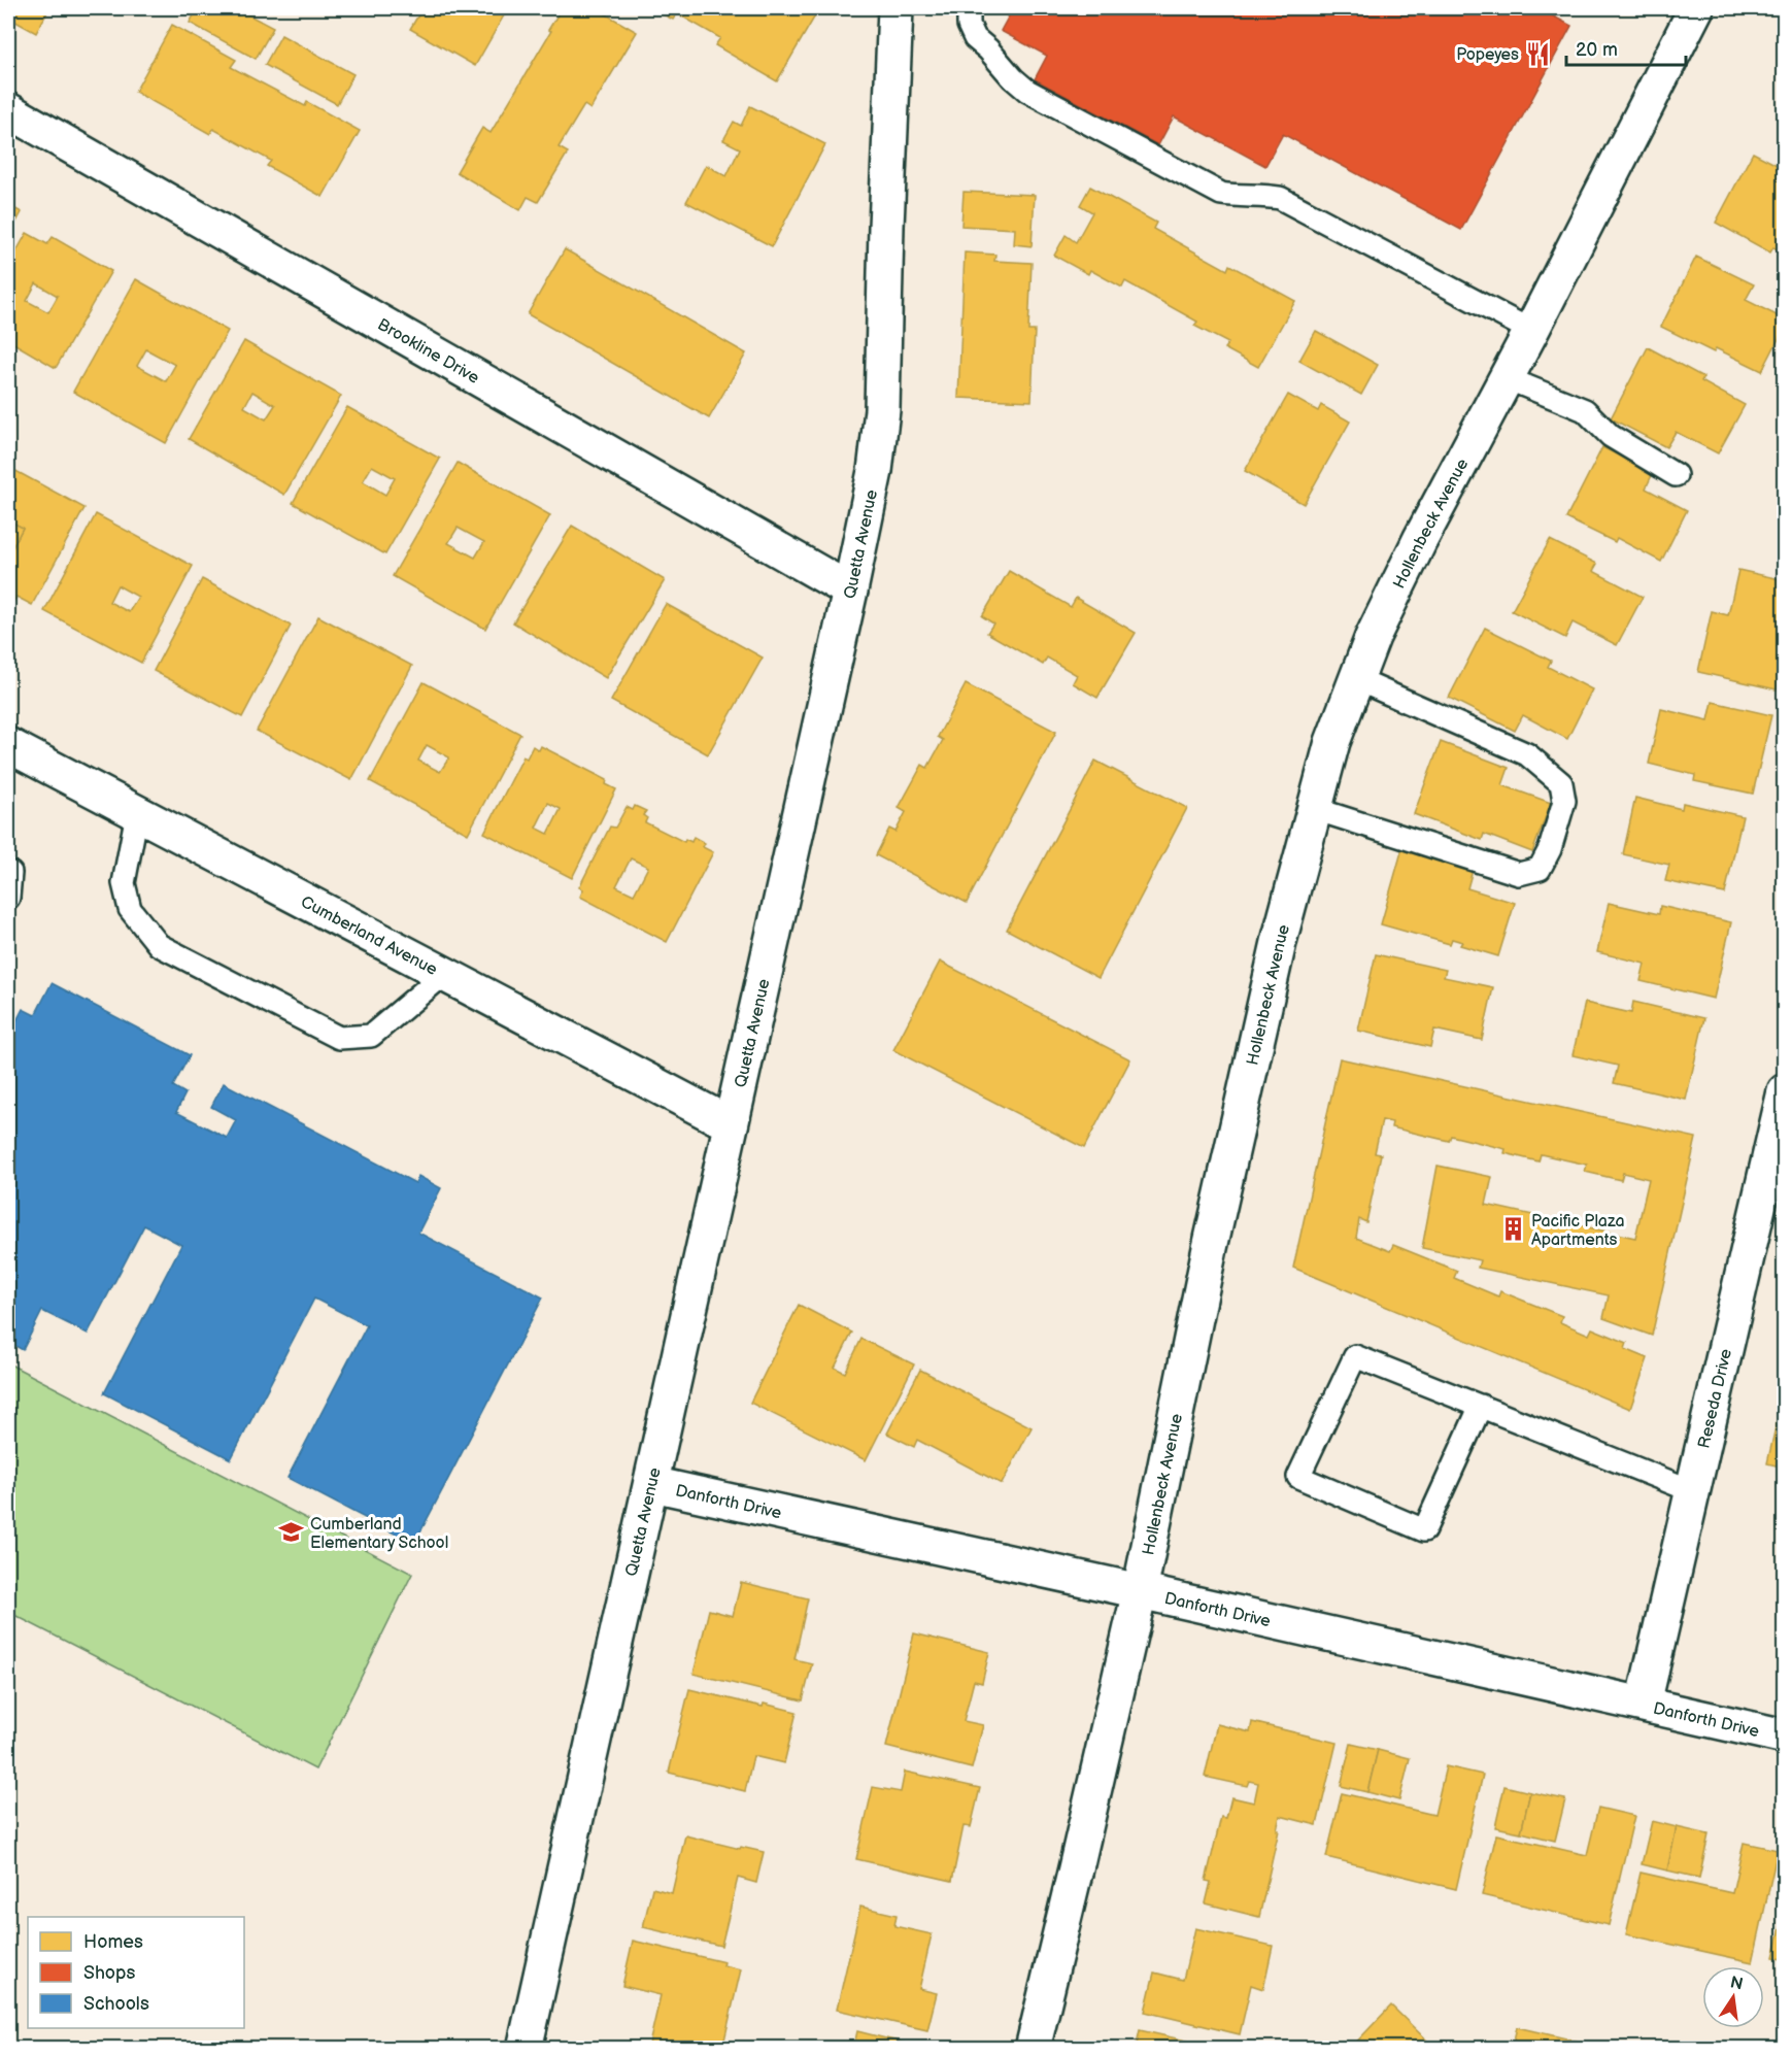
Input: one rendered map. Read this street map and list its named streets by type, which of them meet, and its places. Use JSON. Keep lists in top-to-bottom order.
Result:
{
  "streets": {
    "street": [
      "Brookline Drive",
      "Hollenbeck Avenue",
      "Quetta Avenue",
      "Cumberland Avenue",
      "Reseda Drive",
      "Danforth Drive"
    ]
  },
  "crossings": [
    ["Brookline Drive", "Quetta Avenue"],
    ["Hollenbeck Avenue", "Danforth Drive"],
    ["Quetta Avenue", "Cumberland Avenue"],
    ["Quetta Avenue", "Danforth Drive"],
    ["Reseda Drive", "Danforth Drive"]
  ],
  "places": {
    "restaurant": ["Popeyes"],
    "building": ["Pacific Plaza Apartments"],
    "school or university": ["Cumberland Elementary School"]
  },
  "legend": ["Homes", "Shops", "Schools"],
  "scale_bar": "20 m",
  "north": "top"
}
